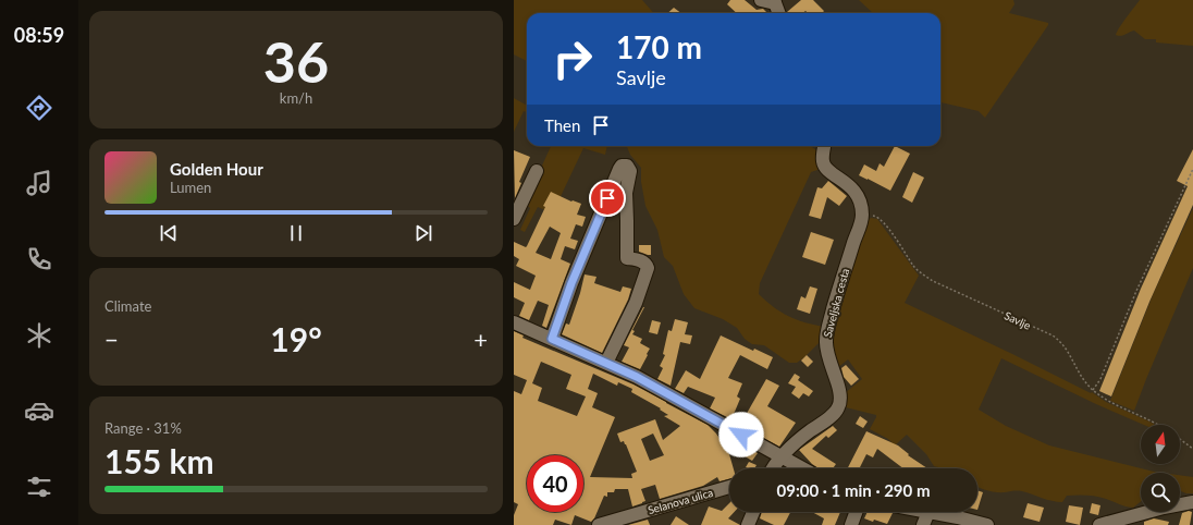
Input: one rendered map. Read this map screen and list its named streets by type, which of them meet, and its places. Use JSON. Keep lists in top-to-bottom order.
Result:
{
  "streets": {
    "street": ["Saveljska cesta", "Selanova ulica"],
    "path": ["Savlje"]
  },
  "crossings": [
    ["Saveljska cesta", "Savlje"]
  ],
  "north": "top",
  "page": {
    "tabs": "08:59",
    "tile": [
      ["36", "km/h"],
      "Climate",
      ["Range · 31%", "155 km"]
    ],
    "turn": ["170 m", "Savlje"],
    "then": "Then",
    "song": ["Golden Hour", "Lumen"],
    "heat": ["−", "19°", "+"],
    "limit": "40",
    "trip": "09:00 · 1 min · 290 m"
  }
}
